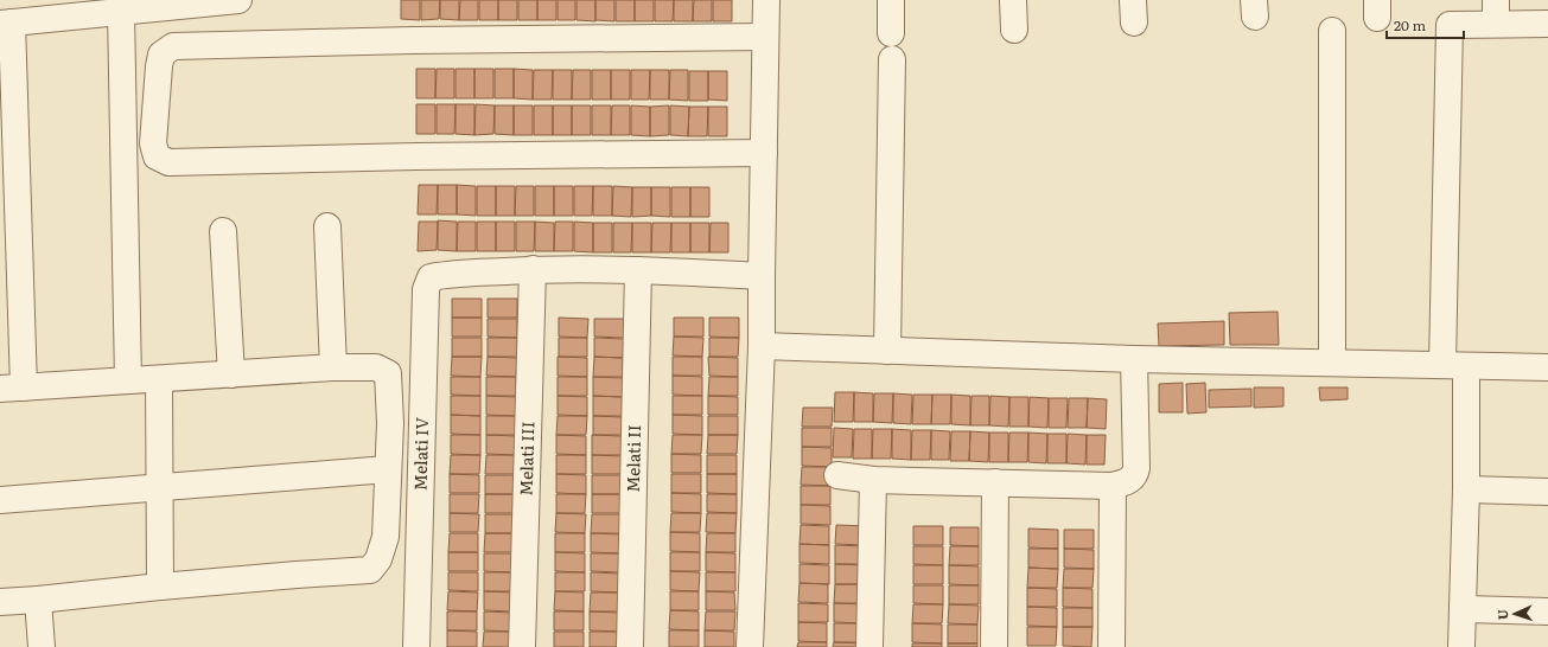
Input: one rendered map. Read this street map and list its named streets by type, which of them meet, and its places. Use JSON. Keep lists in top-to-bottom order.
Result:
{
  "streets": {
    "street": ["Melati IV", "Melati III", "Melati II"]
  },
  "crossings": [
    ["Melati IV", "Melati III"]
  ],
  "scale_bar": "20 m",
  "north": "left"
}
